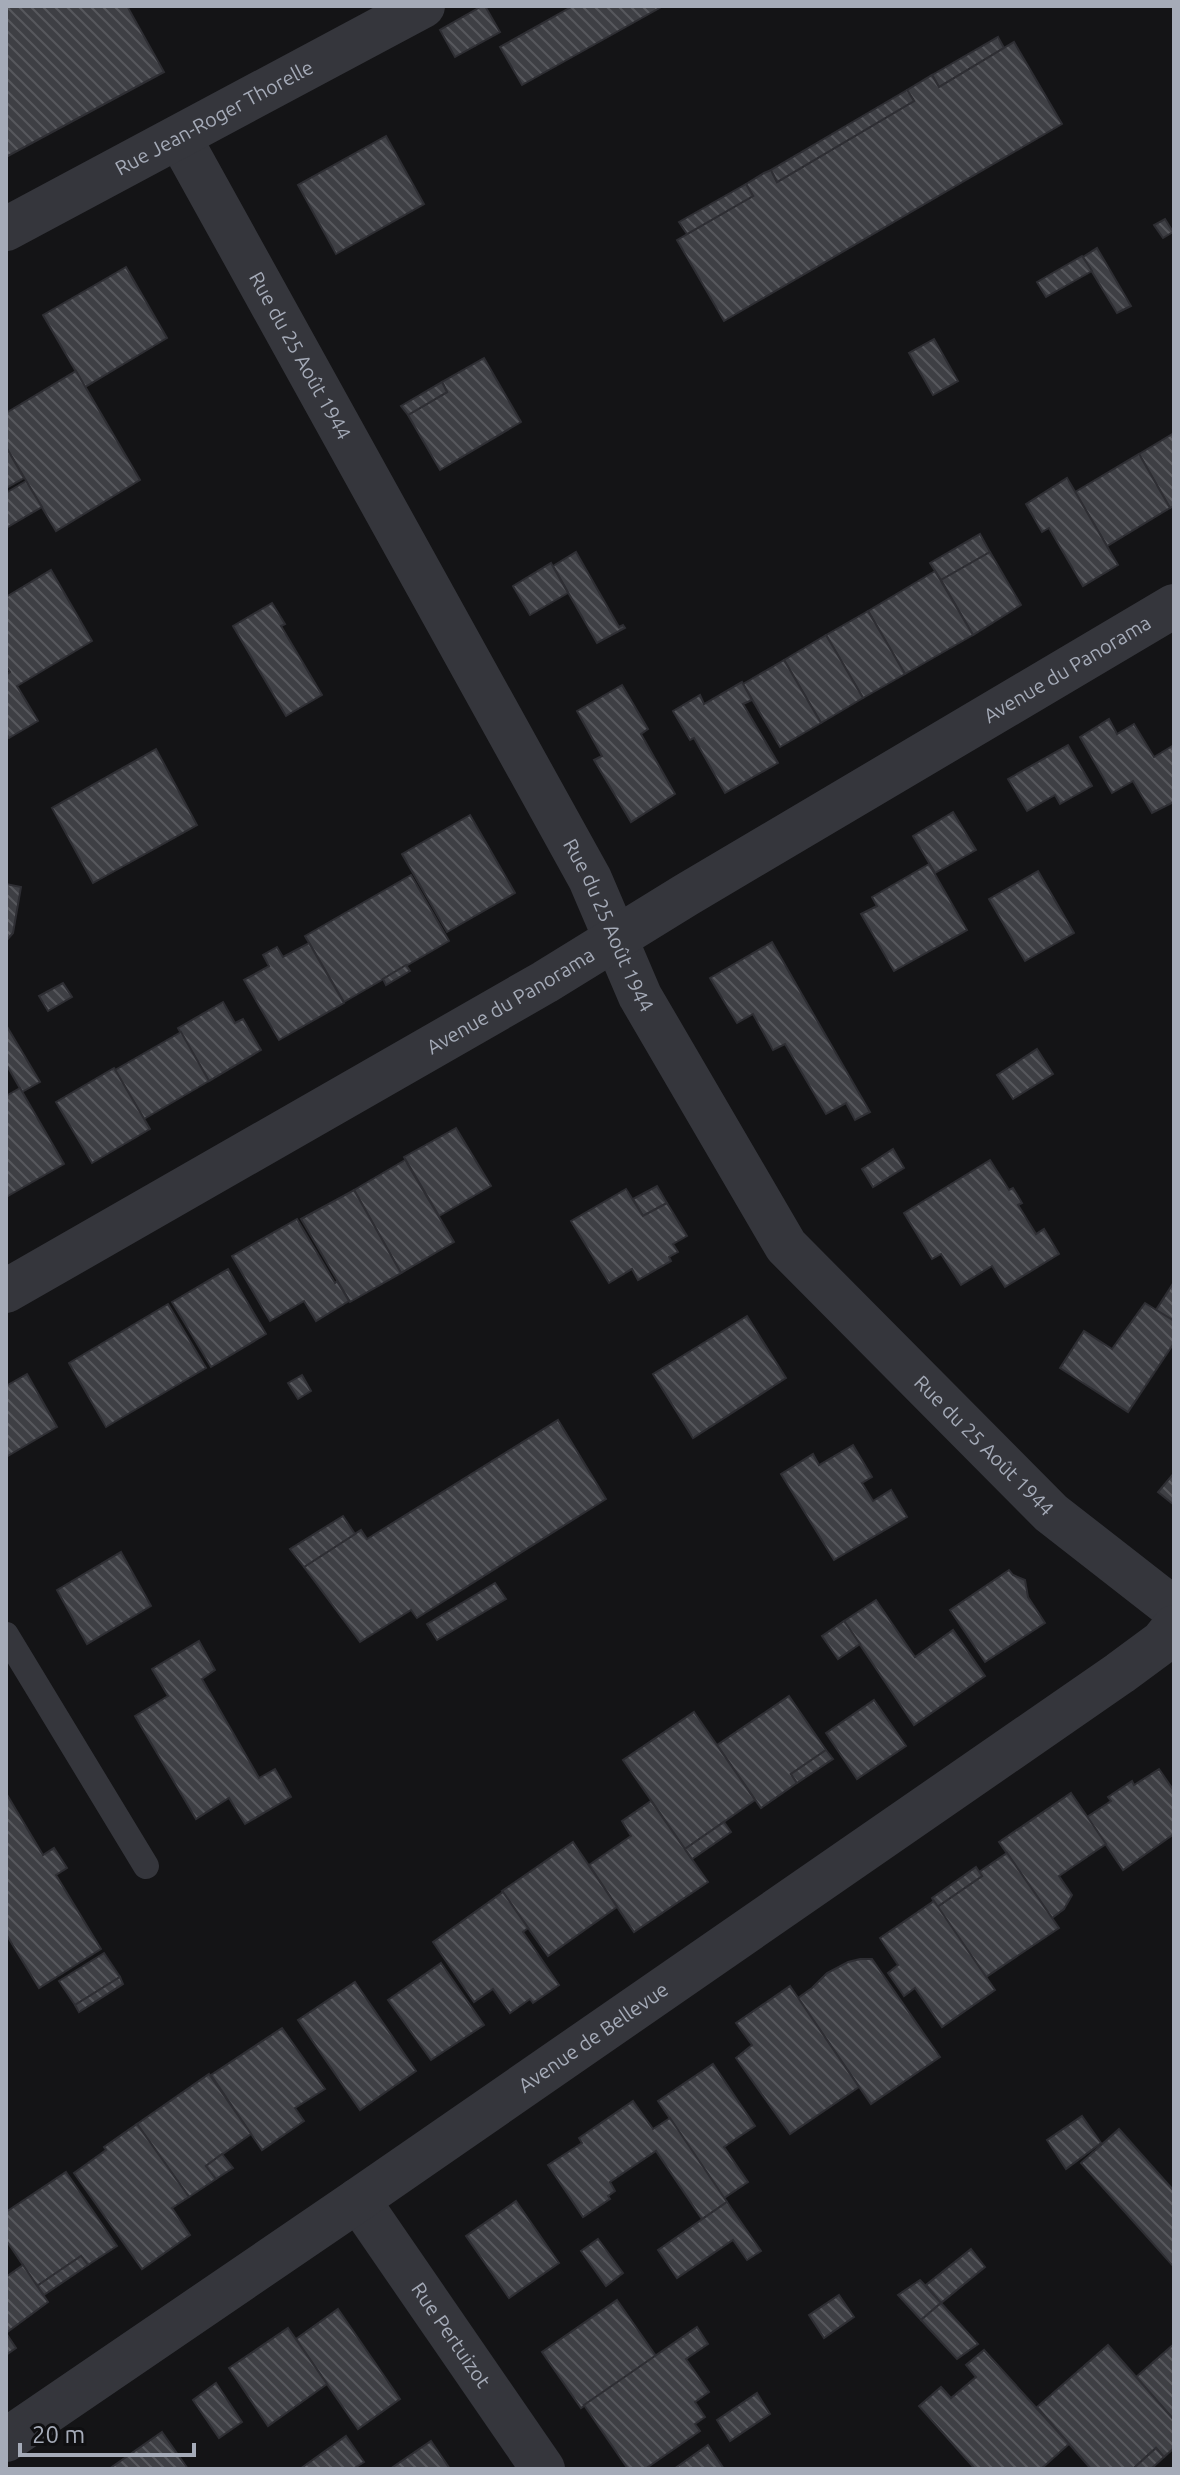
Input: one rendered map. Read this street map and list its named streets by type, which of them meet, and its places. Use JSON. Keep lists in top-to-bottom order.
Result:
{
  "streets": {
    "street": [
      "Rue Jean-Roger Thorelle",
      "Rue du 25 Août 1944",
      "Avenue du Panorama",
      "Avenue de Bellevue",
      "Rue Pertuizot"
    ]
  },
  "crossings": [
    ["Rue Jean-Roger Thorelle", "Rue du 25 Août 1944"],
    ["Rue du 25 Août 1944", "Avenue du Panorama"],
    ["Avenue de Bellevue", "Rue Pertuizot"]
  ],
  "scale_bar": "20 m"
}
